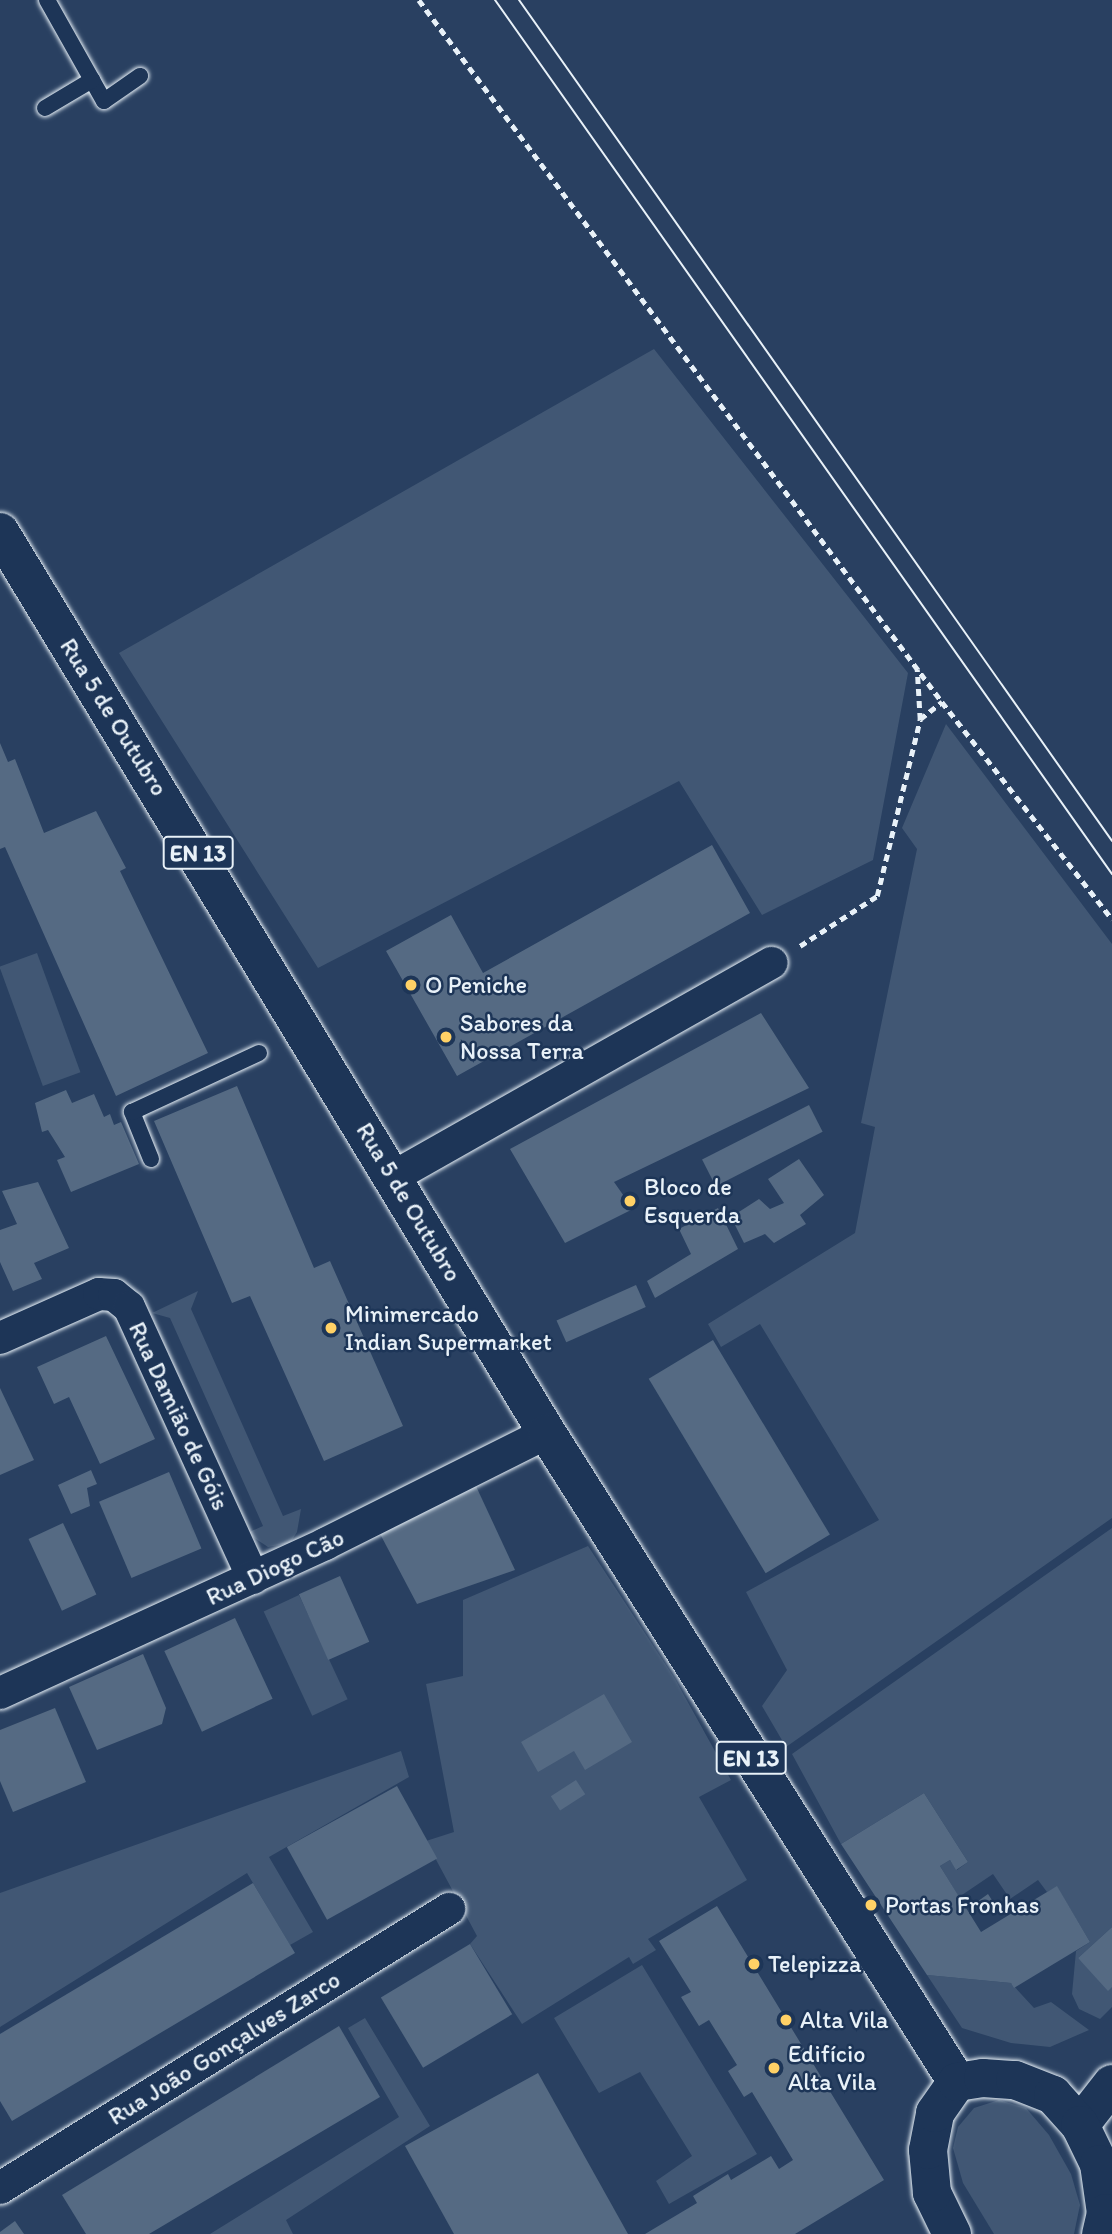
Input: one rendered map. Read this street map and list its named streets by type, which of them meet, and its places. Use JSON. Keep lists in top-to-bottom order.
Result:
{
  "streets": {
    "main road": ["Rua 5 de Outubro", "EN 13"],
    "street": ["Rua Damião de Góis", "Rua Diogo Cão", "Rua João Gonçalves Zarco"]
  },
  "crossings": [
    ["Rua 5 de Outubro", "Rua Diogo Cão"],
    ["Rua Damião de Góis", "Rua Diogo Cão"]
  ],
  "places": [
    "O Peniche",
    "Sabores da Nossa Terra",
    "Bloco de Esquerda",
    "Minimercado Indian Supermarket",
    "Portas Fronhas",
    "Telepizza",
    "Alta Vila",
    "Edifício Alta Vila"
  ]
}
